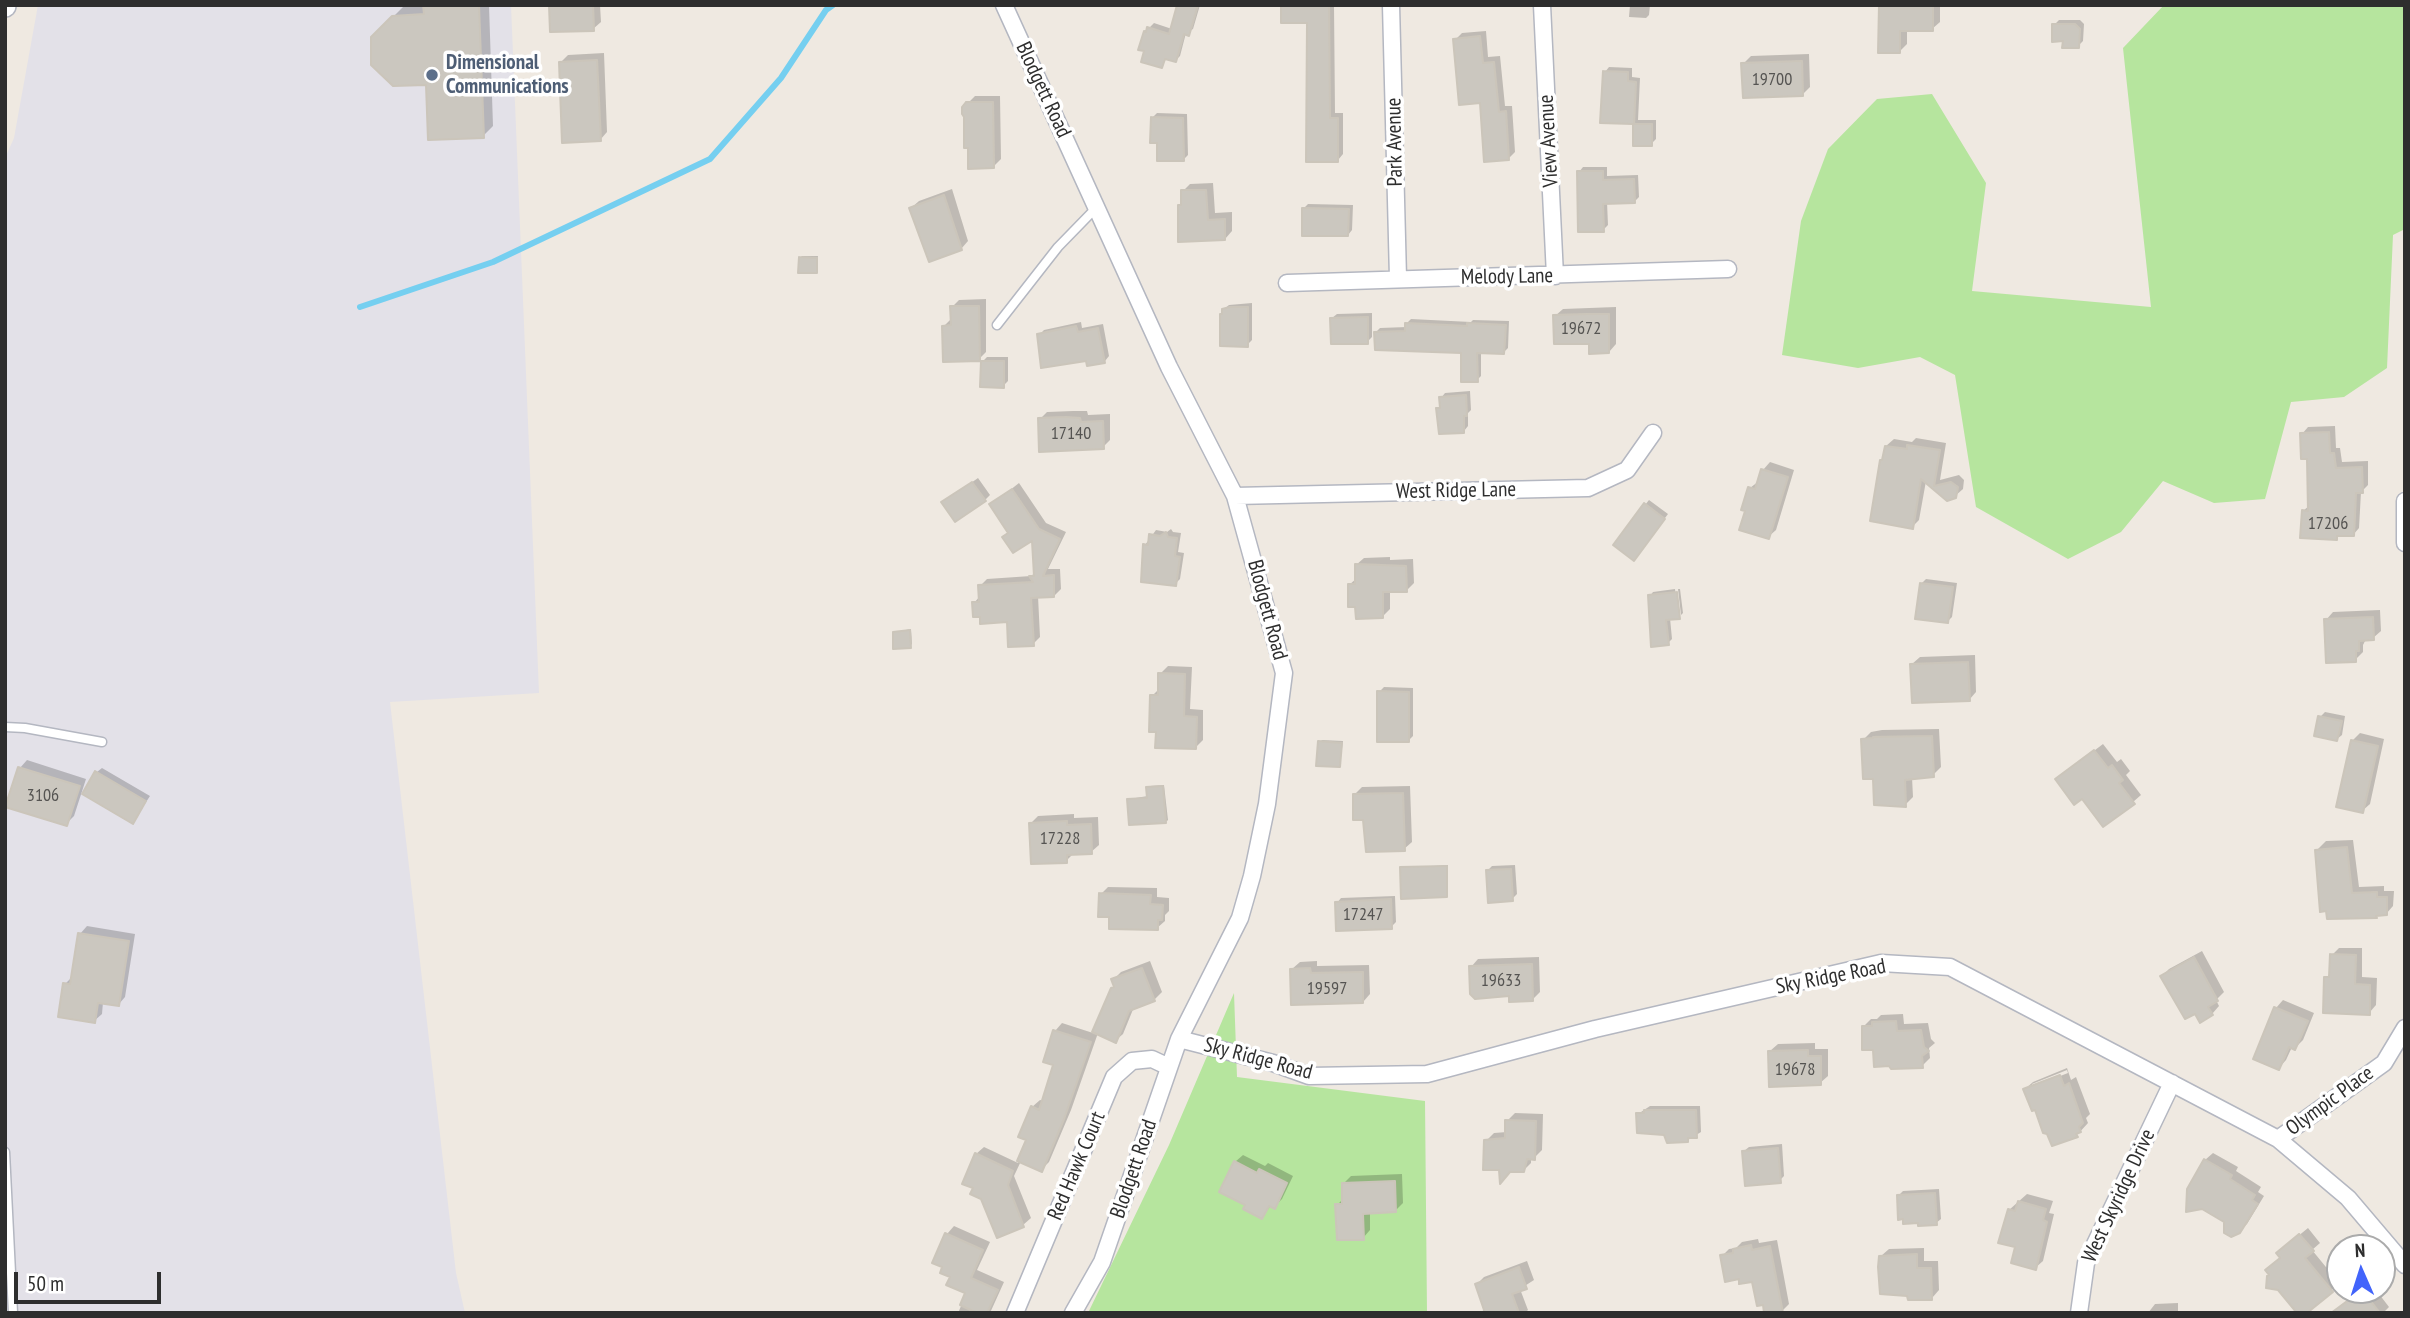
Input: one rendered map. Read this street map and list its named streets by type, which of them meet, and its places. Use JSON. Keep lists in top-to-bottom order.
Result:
{
  "streets": {
    "street": [
      "Blodgett Road",
      "View Avenue",
      "Park Avenue",
      "Melody Lane",
      "West Ridge Lane",
      "Sky Ridge Road",
      "Olympic Place",
      "Red Hawk Court",
      "West Skyridge Drive"
    ]
  },
  "crossings": [
    ["Blodgett Road", "West Ridge Lane"],
    ["Blodgett Road", "Sky Ridge Road"],
    ["Blodgett Road", "Red Hawk Court"],
    ["View Avenue", "Melody Lane"],
    ["Park Avenue", "Melody Lane"],
    ["Sky Ridge Road", "Olympic Place"],
    ["Sky Ridge Road", "West Skyridge Drive"]
  ],
  "places": ["Dimensional Communications"],
  "house_numbers": [
    "19700",
    "19672",
    "17140",
    "17206",
    "3106",
    "17228",
    "17247",
    "19633",
    "19597",
    "19678"
  ],
  "scale_bar": "50 m",
  "north": "top"
}
